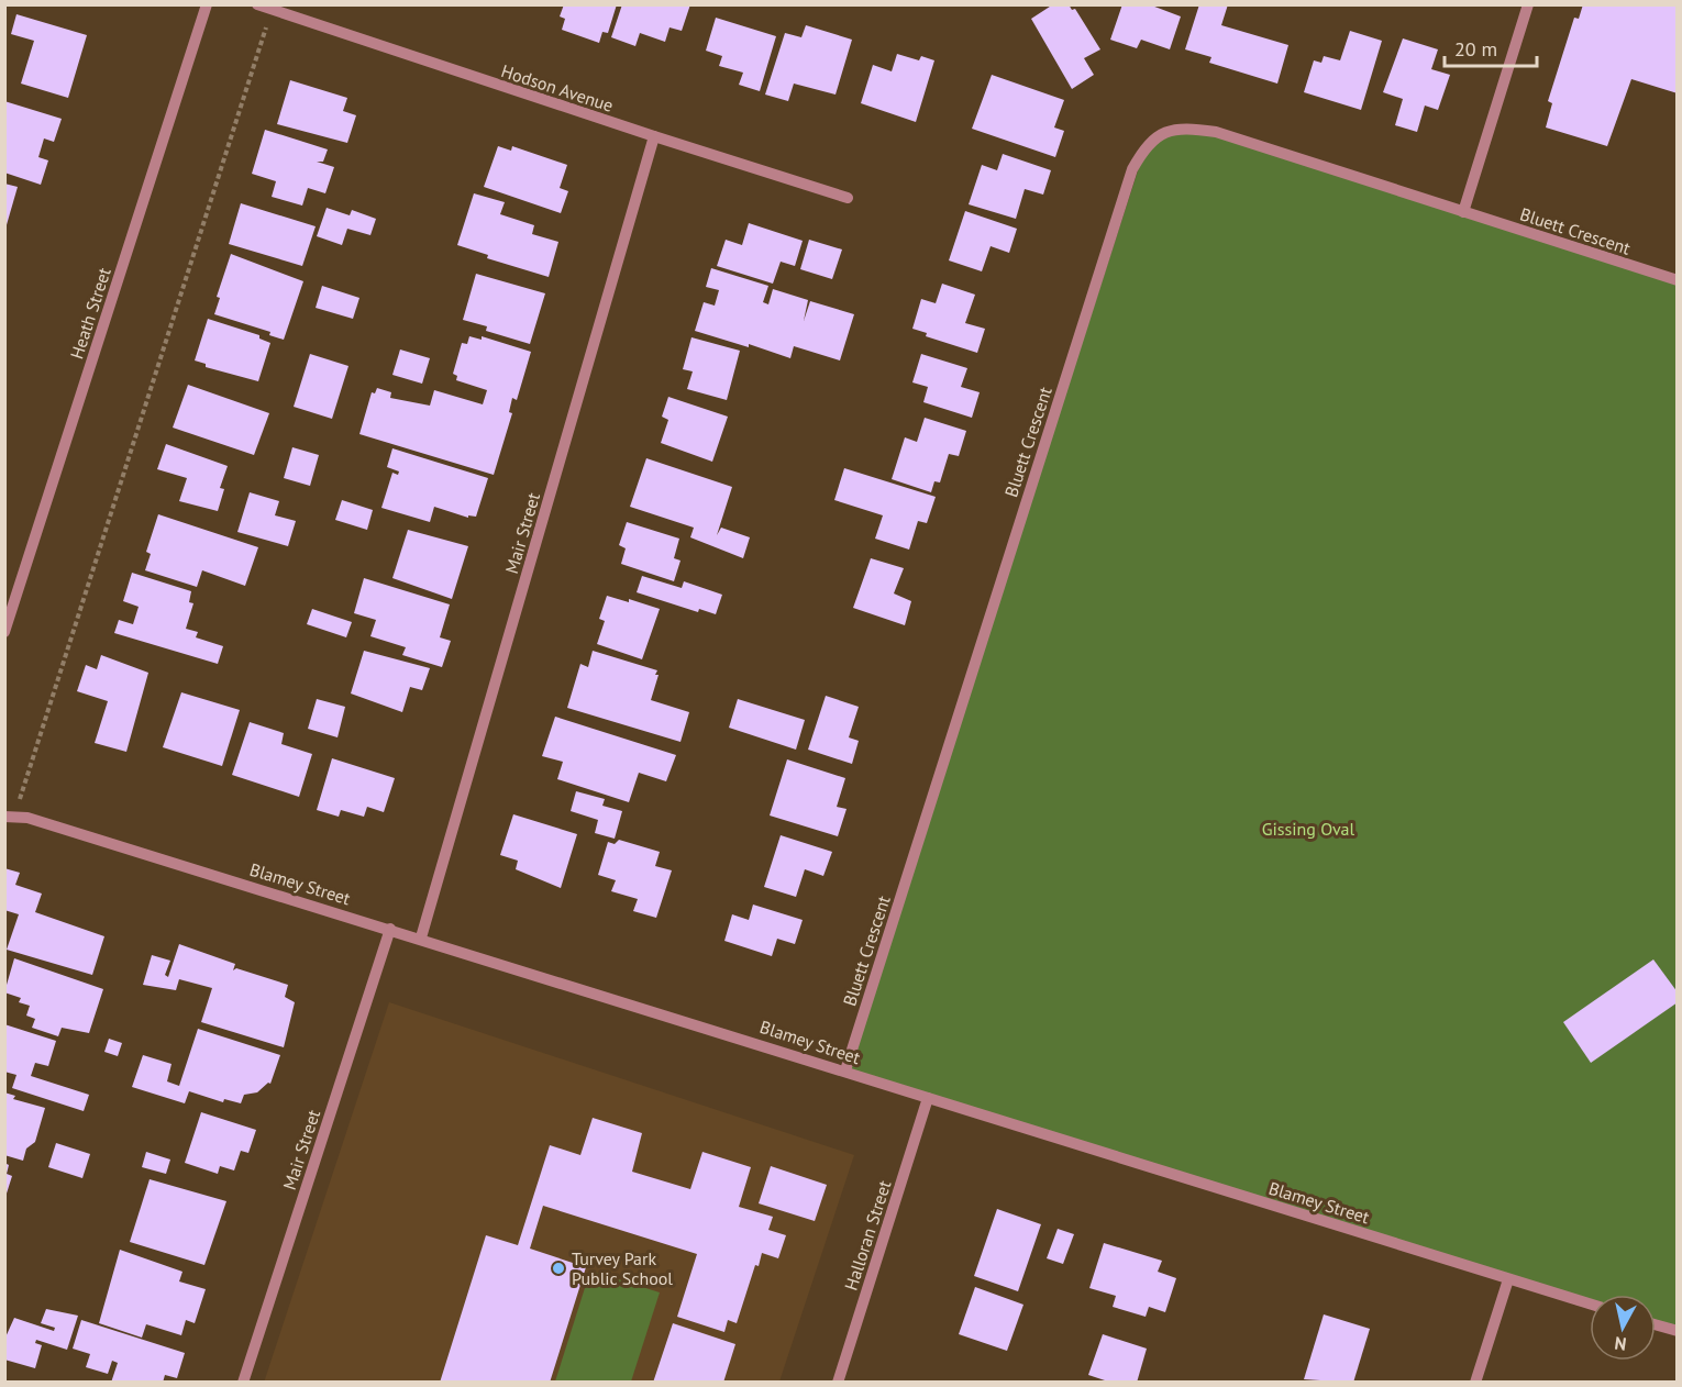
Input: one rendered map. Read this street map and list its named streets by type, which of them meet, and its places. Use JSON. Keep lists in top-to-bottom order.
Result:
{
  "streets": {
    "street": [
      "Hodson Avenue",
      "Bluett Crescent",
      "Heath Street",
      "Mair Street",
      "Blamey Street",
      "Halloran Street"
    ]
  },
  "crossings": [
    ["Hodson Avenue", "Mair Street"],
    ["Bluett Crescent", "Blamey Street"],
    ["Mair Street", "Blamey Street"],
    ["Blamey Street", "Halloran Street"]
  ],
  "parks": ["Gissing Oval"],
  "places": ["Turvey Park Public School"],
  "scale_bar": "20 m",
  "north": "bottom"
}
